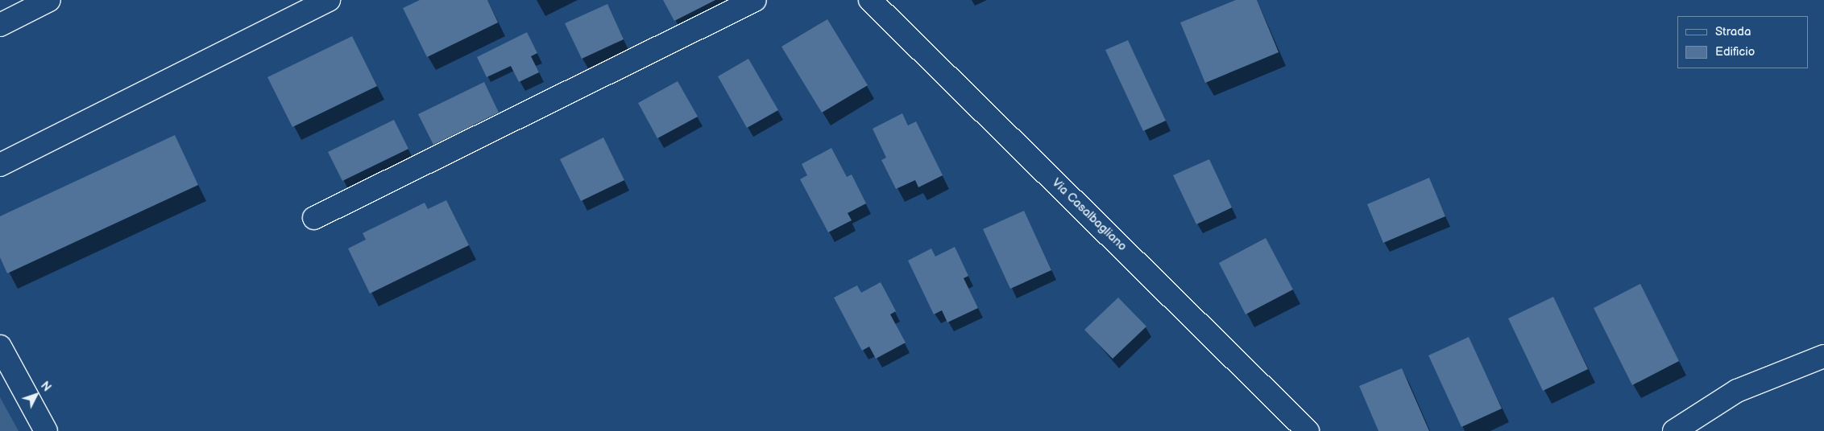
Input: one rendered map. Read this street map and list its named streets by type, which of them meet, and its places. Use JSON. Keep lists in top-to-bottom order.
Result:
{
  "streets": {
    "street": ["Via Casalbagliano"]
  },
  "legend": ["Strada", "Edificio"],
  "north": "top right"
}
